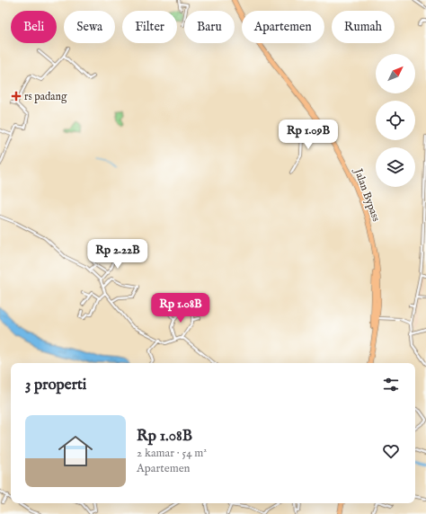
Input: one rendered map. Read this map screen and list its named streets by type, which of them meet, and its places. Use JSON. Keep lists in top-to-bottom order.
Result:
{
  "streets": {
    "highway": ["Jalan Bypass"]
  },
  "places": {
    "health": ["rs padang"]
  },
  "north": "top right",
  "page": {
    "chip": [
      "Beli",
      "Sewa",
      "Filter",
      "Baru",
      "Apartemen",
      "Rumah"
    ],
    "price": ["Rp 1.09B", "Rp 2.22B", "Rp 1.08B"],
    "heading": "3 properti",
    "list": [
      {
        "name": "Rp 1.08B",
        "note": "2 kamar · 54 m² · Apartemen"
      }
    ]
  }
}
